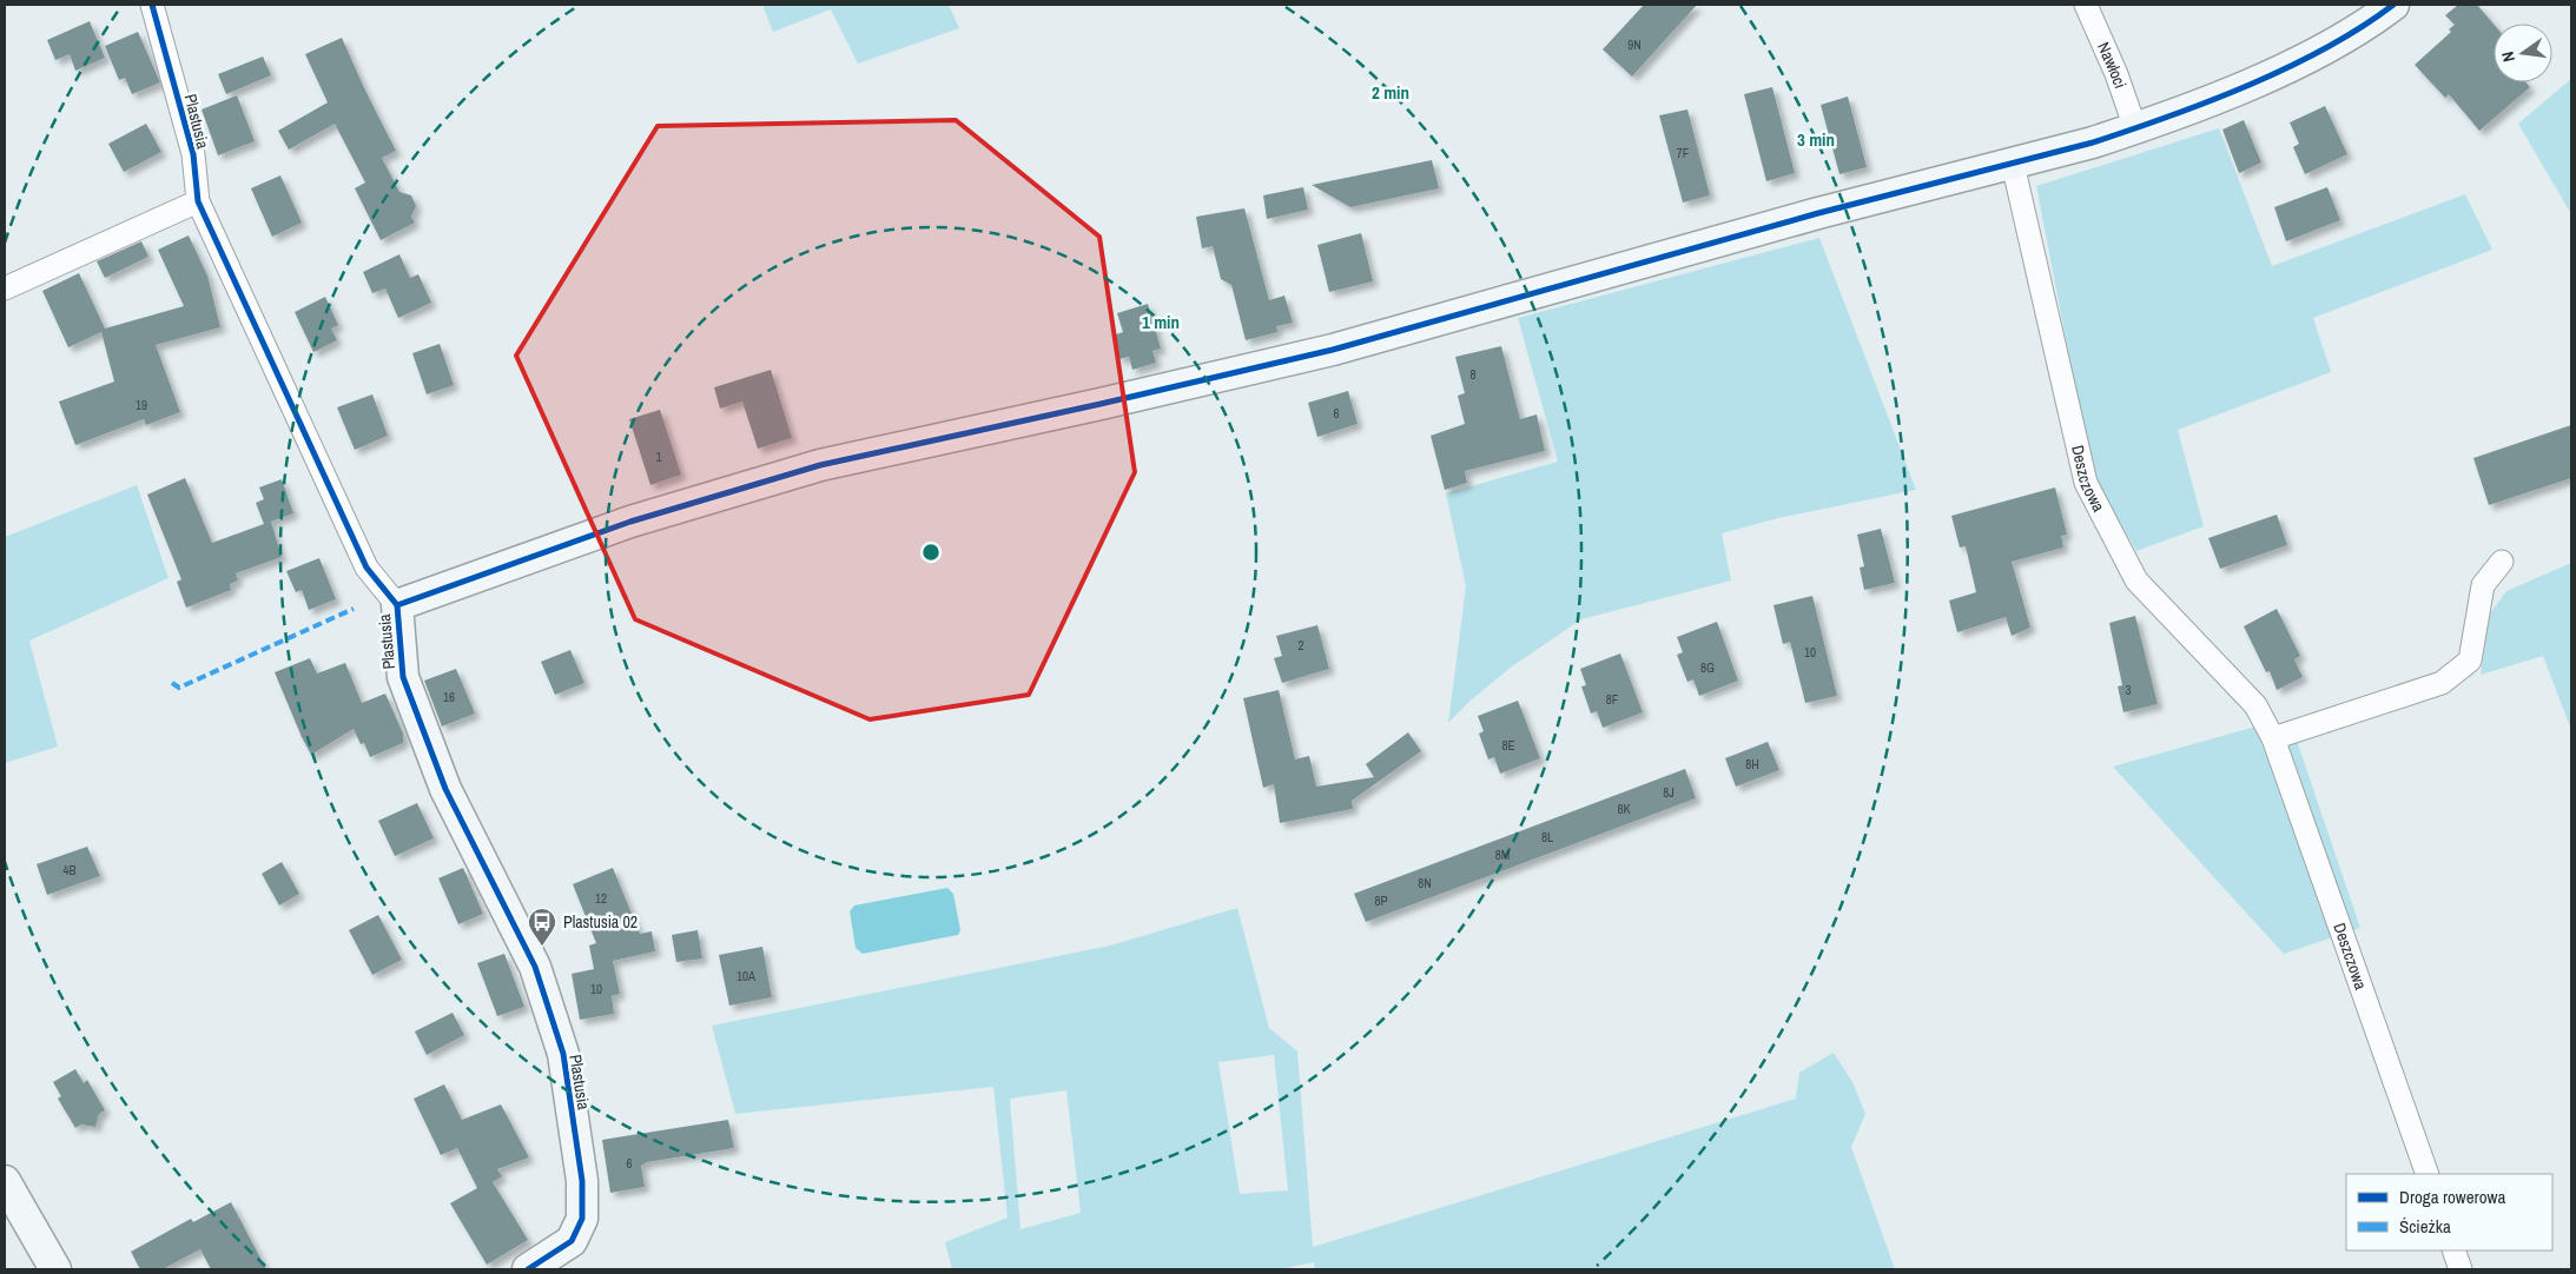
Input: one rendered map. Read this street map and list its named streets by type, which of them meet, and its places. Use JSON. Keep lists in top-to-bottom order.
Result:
{
  "streets": {
    "street": ["Nawłoci", "Plastusia", "Deszczowa"]
  },
  "places": {
    "bus stop": ["Plastusia 02"]
  },
  "house_numbers": [
    "9N",
    "7F",
    "8",
    "19",
    "6",
    "1",
    "2",
    "10",
    "8G",
    "3",
    "16",
    "8F",
    "8E",
    "8H",
    "8J",
    "8K",
    "8L",
    "8M",
    "4B",
    "8N",
    "12",
    "8P",
    "10A",
    "10",
    "6"
  ],
  "legend": ["Droga rowerowa", "Ścieżka"],
  "north": "left",
  "rings": ["2 min", "3 min", "1 min"]
}
